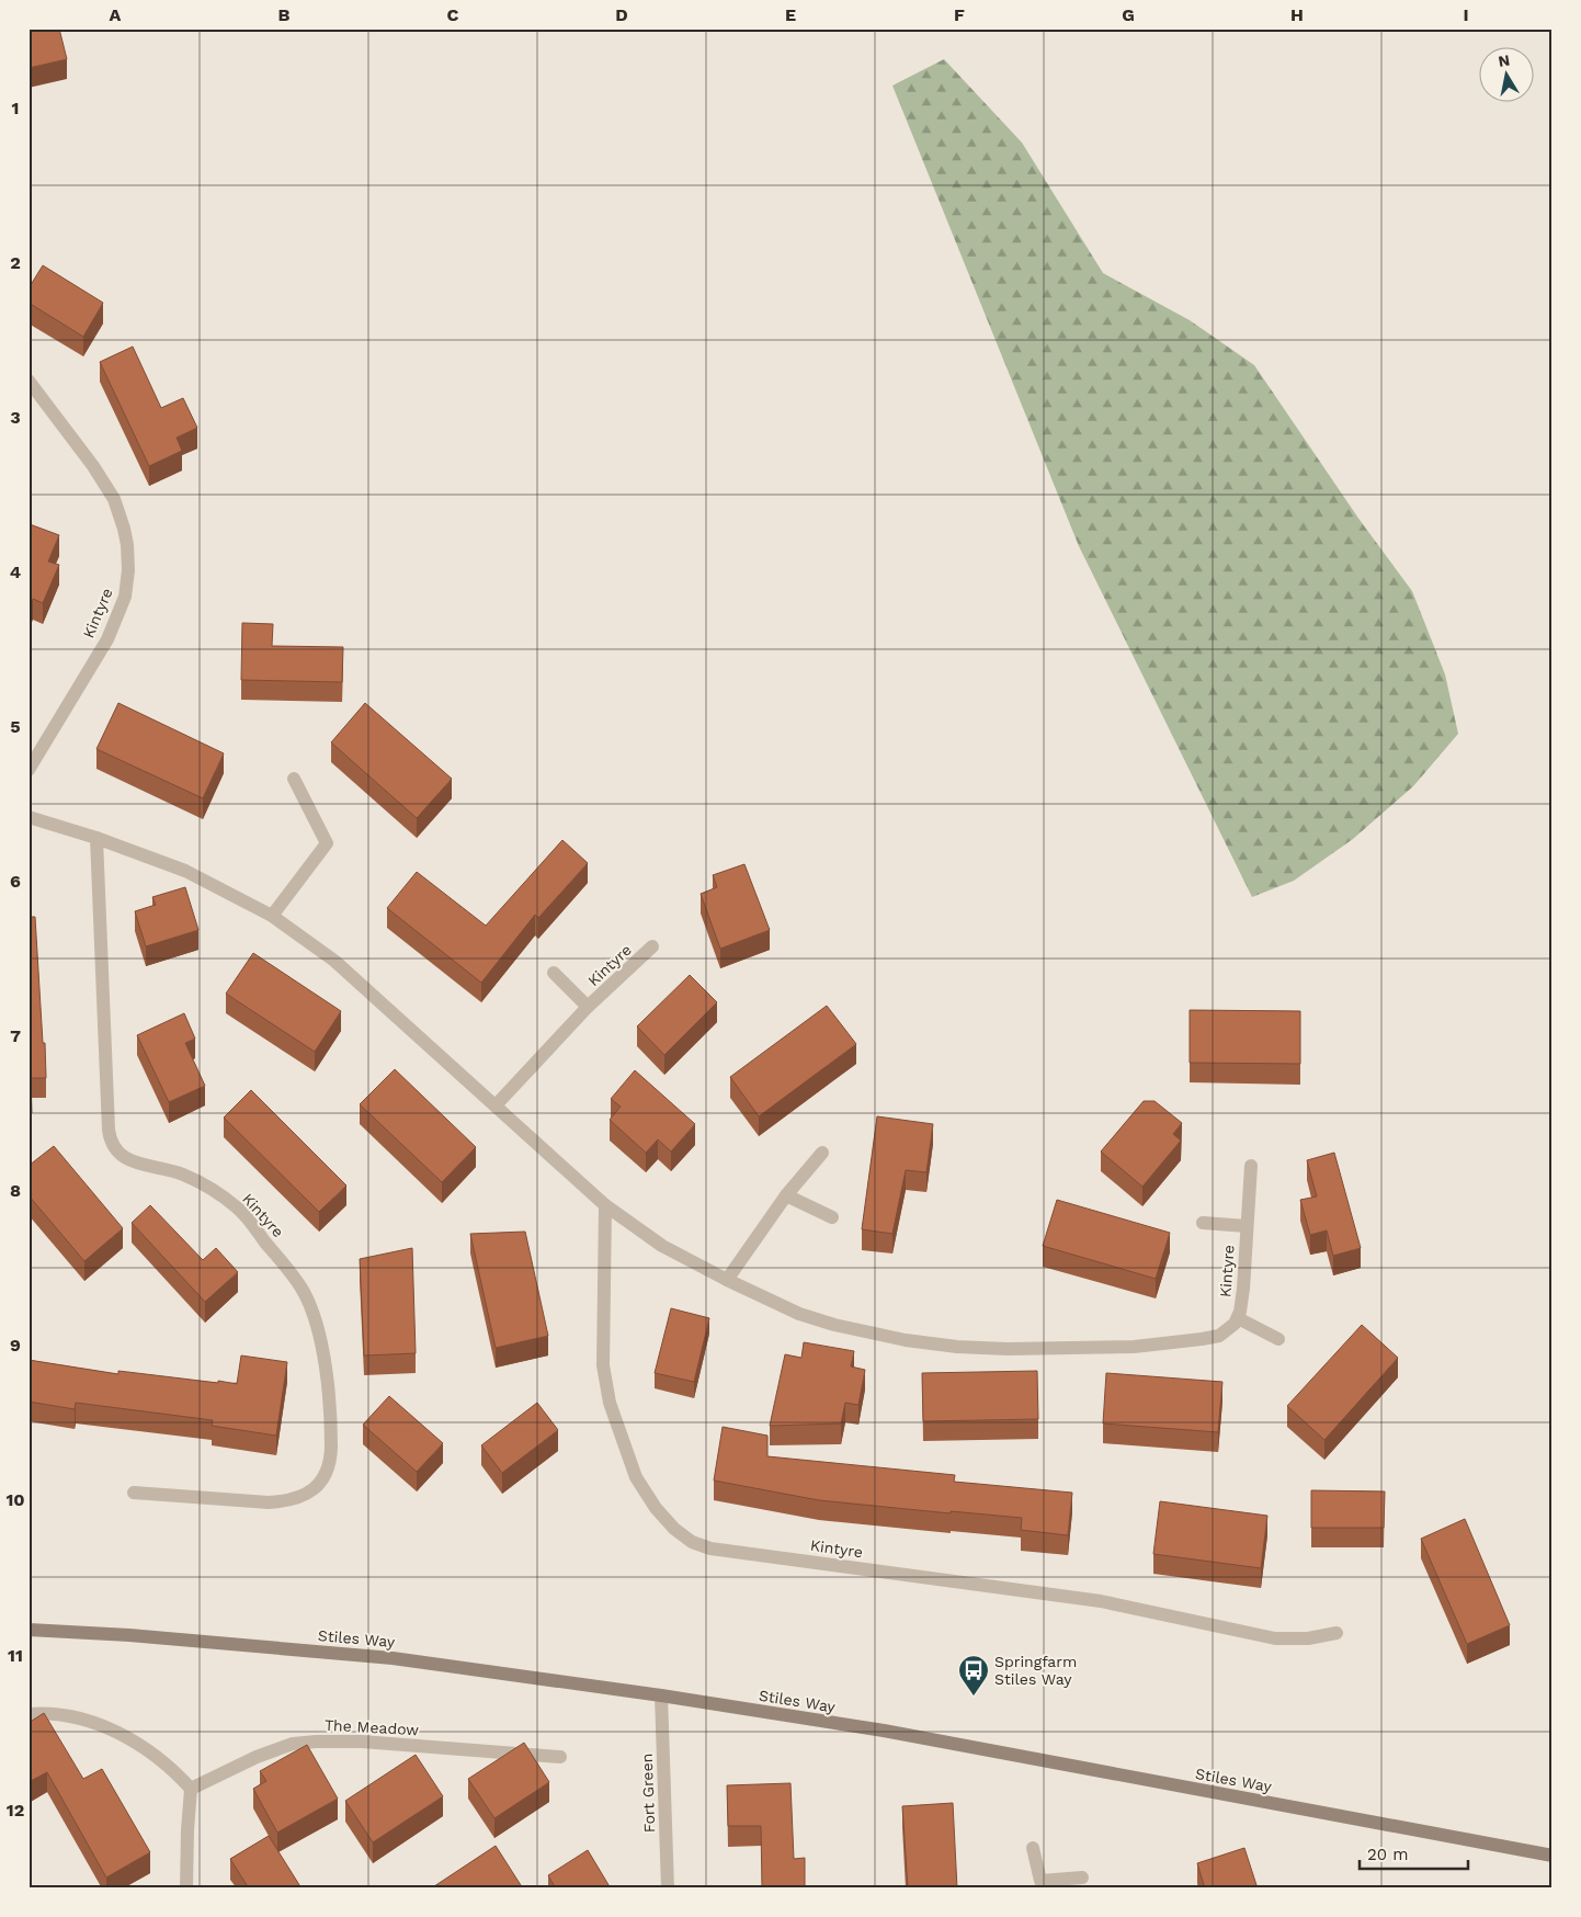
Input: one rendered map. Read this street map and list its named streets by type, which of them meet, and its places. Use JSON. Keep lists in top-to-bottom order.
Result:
{
  "streets": {
    "main road": ["Stiles Way"],
    "street": ["Kintyre", "The Meadow", "Fort Green"]
  },
  "crossings": [
    ["Stiles Way", "Fort Green"]
  ],
  "places": {
    "bus stop": ["Springfarm Stiles Way"]
  },
  "scale_bar": "20 m",
  "north": "top",
  "grid": {
    "columns": [
      "A",
      "B",
      "C",
      "D",
      "E",
      "F",
      "G",
      "H",
      "I"
    ],
    "rows": [
      "1",
      "2",
      "3",
      "4",
      "5",
      "6",
      "7",
      "8",
      "9",
      "10",
      "11",
      "12"
    ]
  }
}
